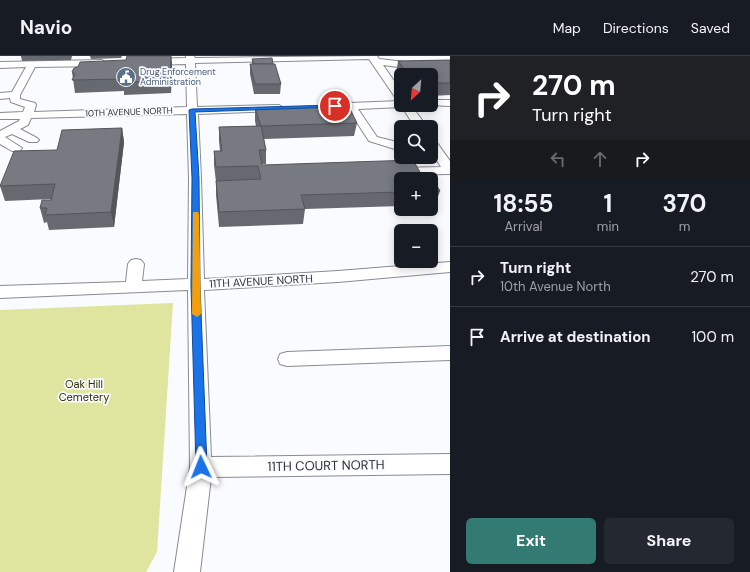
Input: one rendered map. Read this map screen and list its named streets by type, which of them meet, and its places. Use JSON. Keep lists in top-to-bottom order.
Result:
{
  "streets": {
    "street": ["10TH AVENUE NORTH", "11TH AVENUE NORTH", "11TH COURT NORTH"]
  },
  "parks": ["Oak Hill Cemetery"],
  "places": {
    "public building": ["Drug Enforcement Administration"]
  },
  "north": "bottom left",
  "page": {
    "header": "Navio",
    "nav": ["Map", "Directions", "Saved"],
    "turn": ["270 m", "Turn right"],
    "map_buttons": ["+", "−"],
    "eta": [
      "18:55",
      "Arrival",
      "1",
      "min",
      "370",
      "m"
    ],
    "list": [
      {
        "name": "Turn right",
        "note": "10th Avenue North",
        "value": "270 m"
      },
      {
        "name": "Arrive at destination",
        "value": "100 m"
      }
    ],
    "buttons": ["Exit", "Share"]
  }
}
